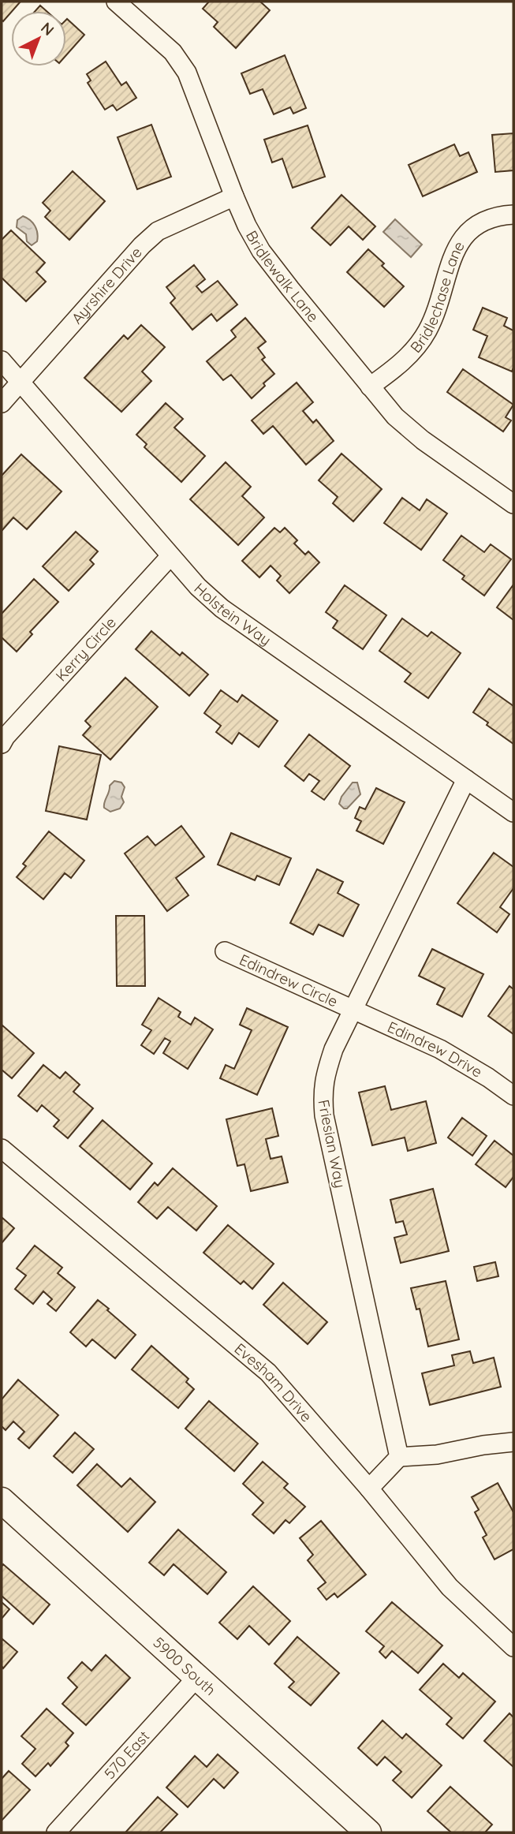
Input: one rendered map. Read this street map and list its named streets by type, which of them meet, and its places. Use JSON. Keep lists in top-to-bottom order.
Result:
{
  "streets": {
    "main road": ["5900 South"],
    "street": [
      "Bridlewalk Lane",
      "Ayrshire Drive",
      "Bridlechase Lane",
      "Holstein Way",
      "Kerry Circle",
      "Edindrew Circle",
      "Edindrew Drive",
      "Friesian Way",
      "Evesham Drive",
      "570 East"
    ]
  },
  "crossings": [
    ["Bridlewalk Lane", "Ayrshire Drive"],
    ["Bridlewalk Lane", "Bridlechase Lane"],
    ["Ayrshire Drive", "Holstein Way"],
    ["Holstein Way", "Kerry Circle"],
    ["Holstein Way", "Friesian Way"],
    ["Edindrew Circle", "Edindrew Drive"],
    ["Edindrew Circle", "Friesian Way"],
    ["Edindrew Drive", "Friesian Way"],
    ["5900 South", "570 East"]
  ],
  "north": "top right"
}
